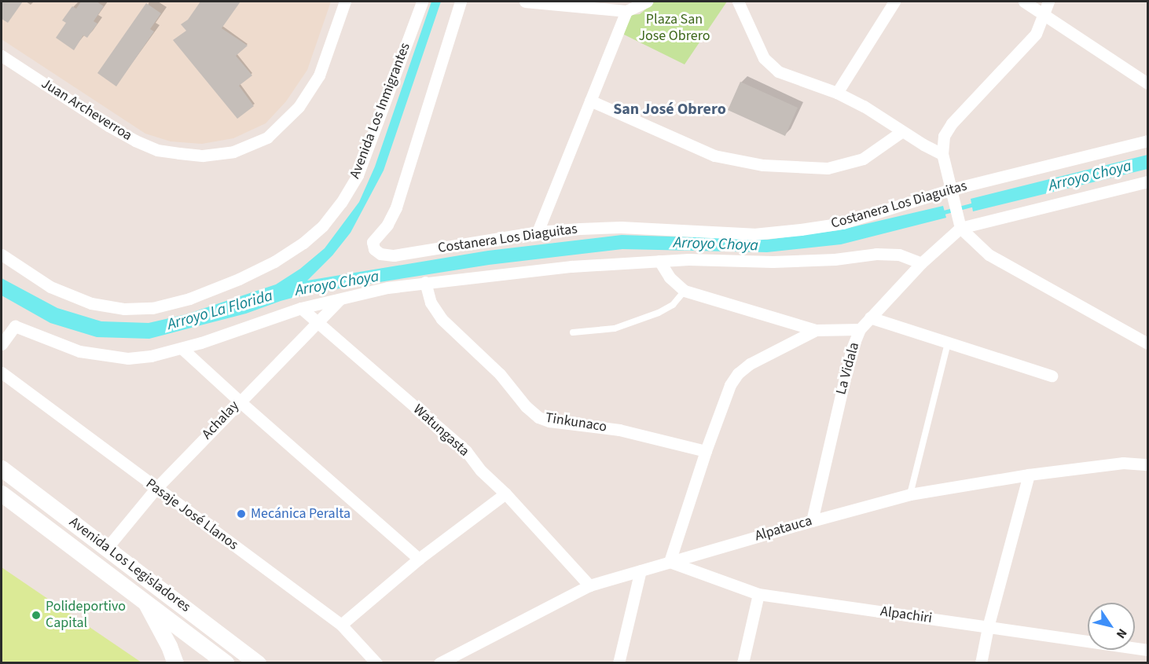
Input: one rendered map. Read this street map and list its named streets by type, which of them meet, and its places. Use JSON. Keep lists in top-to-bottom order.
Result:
{
  "streets": {
    "main road": ["Avenida Los Legisladores"],
    "street": [
      "Juan Archeverroa",
      "Avenida Los Inmigrantes",
      "Costanera Los Diaguitas",
      "La Vidala",
      "Achalay",
      "Tinkunaco",
      "Watungasta",
      "Pasaje José Llanos",
      "Alpatauca",
      "Alpachiri"
    ]
  },
  "crossings": [
    ["La Vidala", "Alpatauca"],
    ["Achalay", "Watungasta"],
    ["Achalay", "Pasaje José Llanos"],
    ["Achalay", "Avenida Los Legisladores"],
    ["Watungasta", "Alpatauca"],
    ["Alpatauca", "Alpachiri"]
  ],
  "districts": ["San José Obrero"],
  "water": ["Arroyo Choya", "Arroyo La Florida"],
  "parks": ["Plaza San Jose Obrero"],
  "places": ["Mecánica Peralta", "Polideportivo Capital"],
  "north": "bottom right"
}
